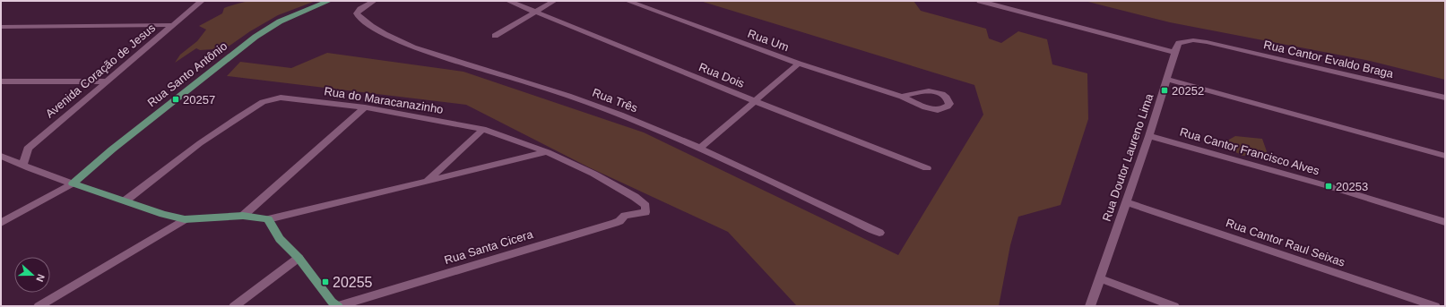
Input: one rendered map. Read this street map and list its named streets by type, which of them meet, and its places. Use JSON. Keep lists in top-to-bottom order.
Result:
{
  "streets": {
    "main road": ["Rua Santo Antônio"],
    "street": [
      "Rua Um",
      "Rua Cantor Evaldo Braga",
      "Avenida Coração de Jesus",
      "Rua Dois",
      "Rua do Maracanazinho",
      "Rua Três",
      "Rua Cantor Francisco Alves",
      "Rua Doutor Laureno Lima",
      "Rua Cantor Raul Seixas",
      "Rua Santa Cicera"
    ]
  },
  "crossings": [
    ["Rua Cantor Evaldo Braga", "Rua Doutor Laureno Lima"],
    ["Rua do Maracanazinho", "Rua Santa Cicera"],
    ["Rua Cantor Francisco Alves", "Rua Doutor Laureno Lima"],
    ["Rua Doutor Laureno Lima", "Rua Cantor Raul Seixas"]
  ],
  "places": {
    "transit": [
      "20252",
      "20257",
      "20253",
      "20255"
    ]
  },
  "north": "right"
}
